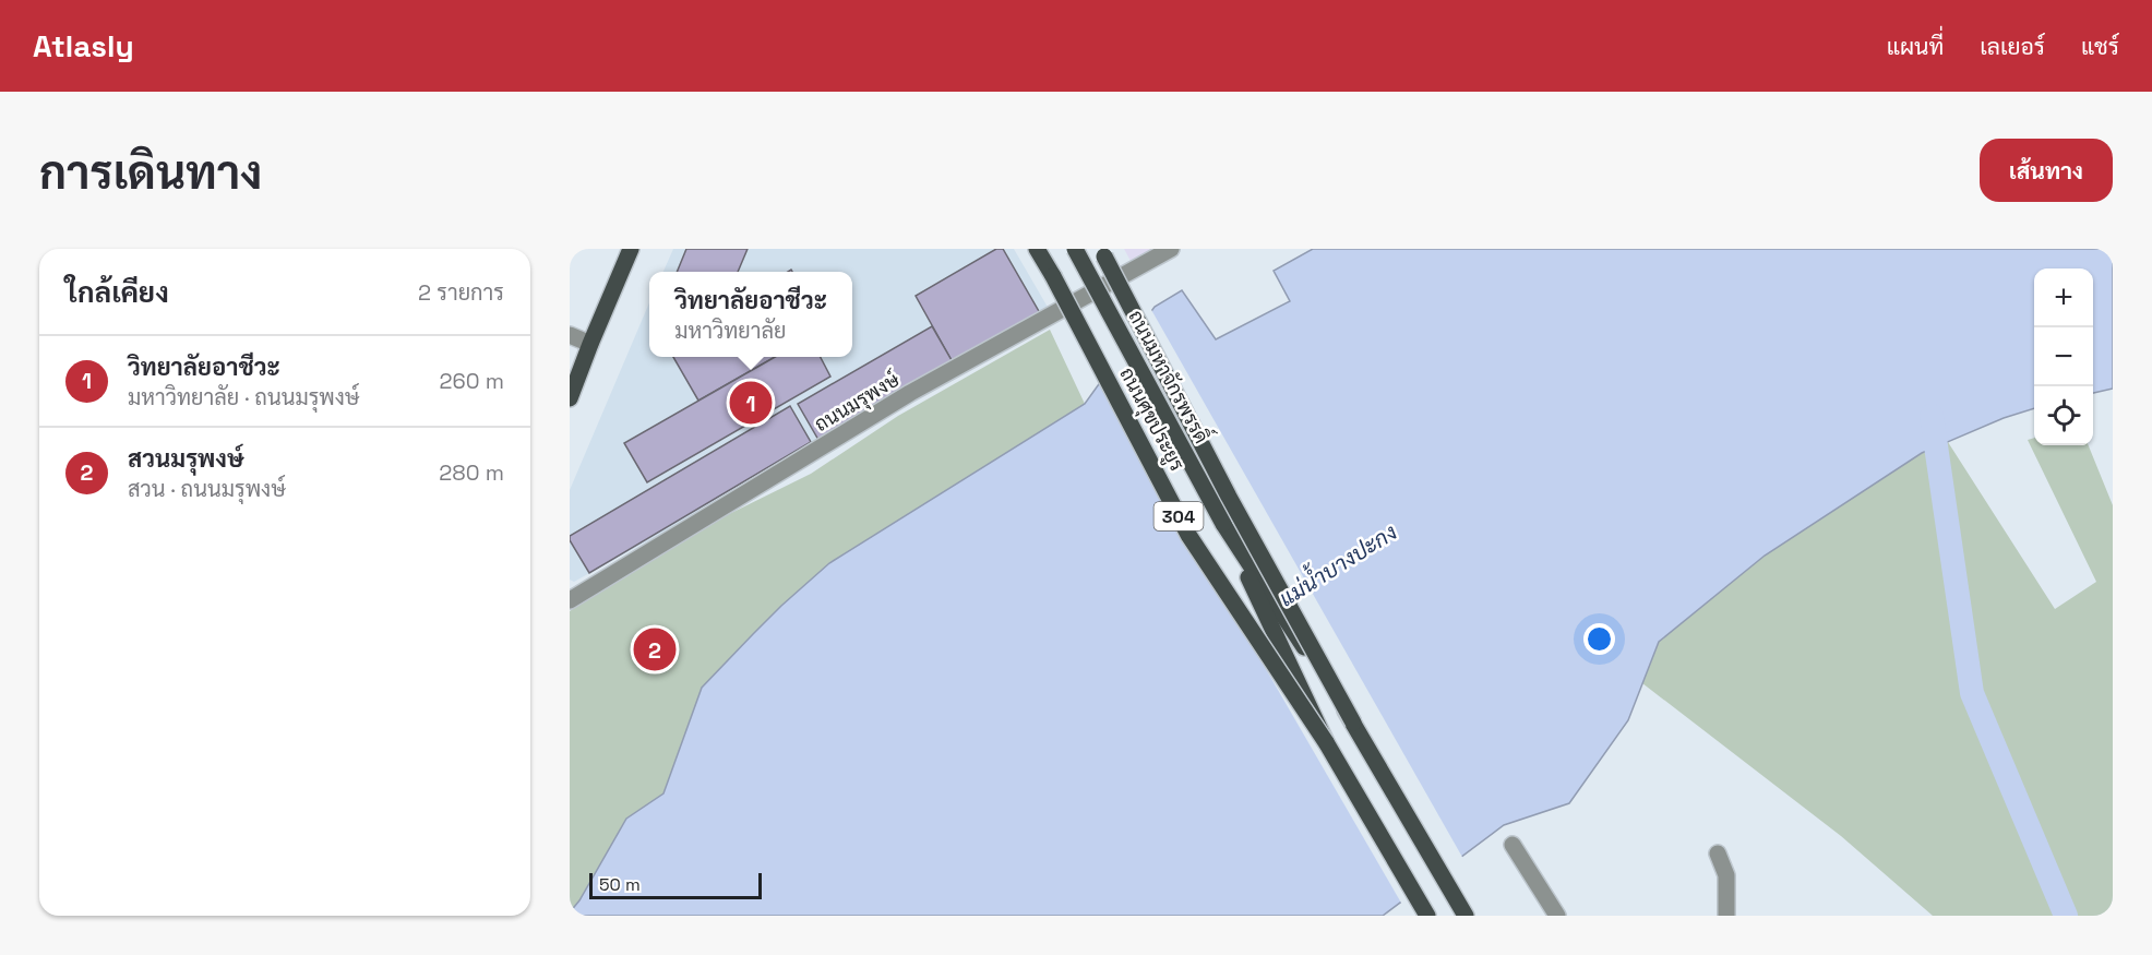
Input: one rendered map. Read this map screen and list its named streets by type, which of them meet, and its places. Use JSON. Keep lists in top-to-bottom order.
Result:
{
  "streets": {
    "main road": ["ถนนมหาจักรพรรดิ์", "ถนนศุขประยูร", "304"],
    "street": ["ถนนมรุพงษ์"]
  },
  "crossings": [
    ["ถนนมหาจักรพรรดิ์", "ถนนศุขประยูร"]
  ],
  "water": ["แม่น้ำบางปะกง"],
  "scale_bar": "50 m",
  "page": {
    "header": "Atlasly",
    "nav": ["แผนที่", "เลเยอร์", "แชร์"],
    "buttons": "เส้นทาง",
    "title": "การเดินทาง",
    "heading": ["ใกล้เคียง", "2 รายการ"],
    "map_buttons": ["+", "−"],
    "popup": ["วิทยาลัยอาชีวะ", "มหาวิทยาลัย"],
    "list": [
      {
        "mark": "1",
        "name": "วิทยาลัยอาชีวะ",
        "note": "มหาวิทยาลัย · ถนนมรุพงษ์",
        "value": "260 m"
      },
      {
        "mark": "2",
        "name": "สวนมรุพงษ์",
        "note": "สวน · ถนนมรุพงษ์",
        "value": "280 m"
      }
    ],
    "pins": ["1", "2"],
    "scale": "50 m"
  }
}
